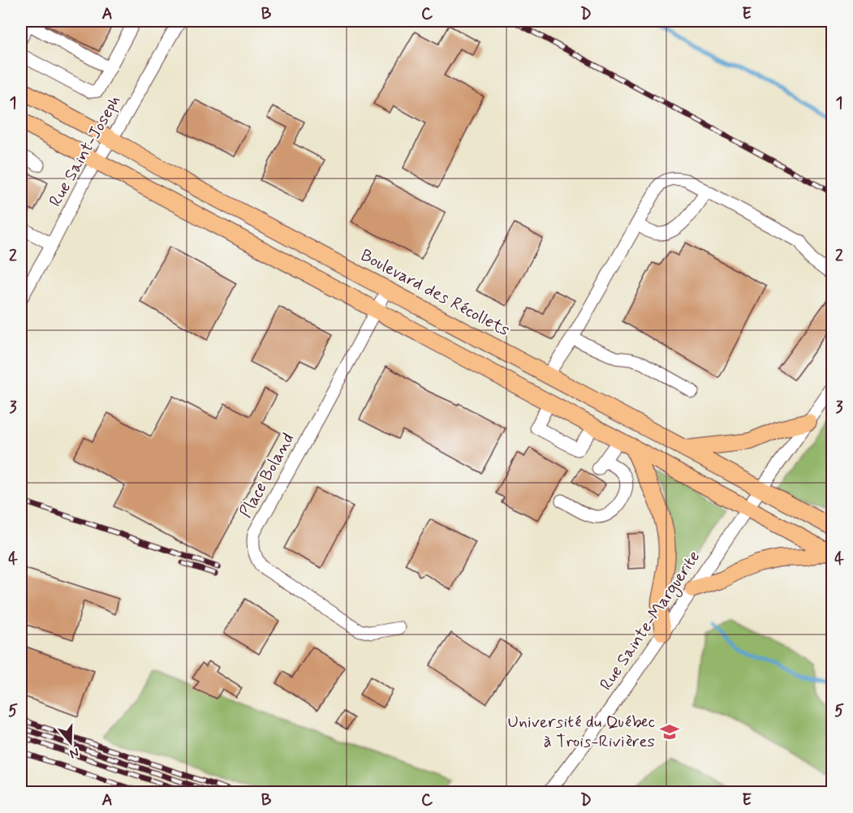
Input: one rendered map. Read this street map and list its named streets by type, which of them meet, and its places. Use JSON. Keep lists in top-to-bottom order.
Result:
{
  "streets": {
    "main road": ["Boulevard des Récollets"],
    "street": ["Rue Saint-Joseph", "Place Boland", "Rue Sainte-Marguerite"]
  },
  "crossings": [
    ["Rue Saint-Joseph", "Boulevard des Récollets"],
    ["Boulevard des Récollets", "Place Boland"],
    ["Boulevard des Récollets", "Rue Sainte-Marguerite"]
  ],
  "places": {
    "school or university": ["Université du Québec à Trois-Rivières"]
  },
  "north": "bottom",
  "grid": {
    "columns": [
      "A",
      "B",
      "C",
      "D",
      "E"
    ],
    "rows": [
      "1",
      "2",
      "3",
      "4",
      "5"
    ]
  }
}
